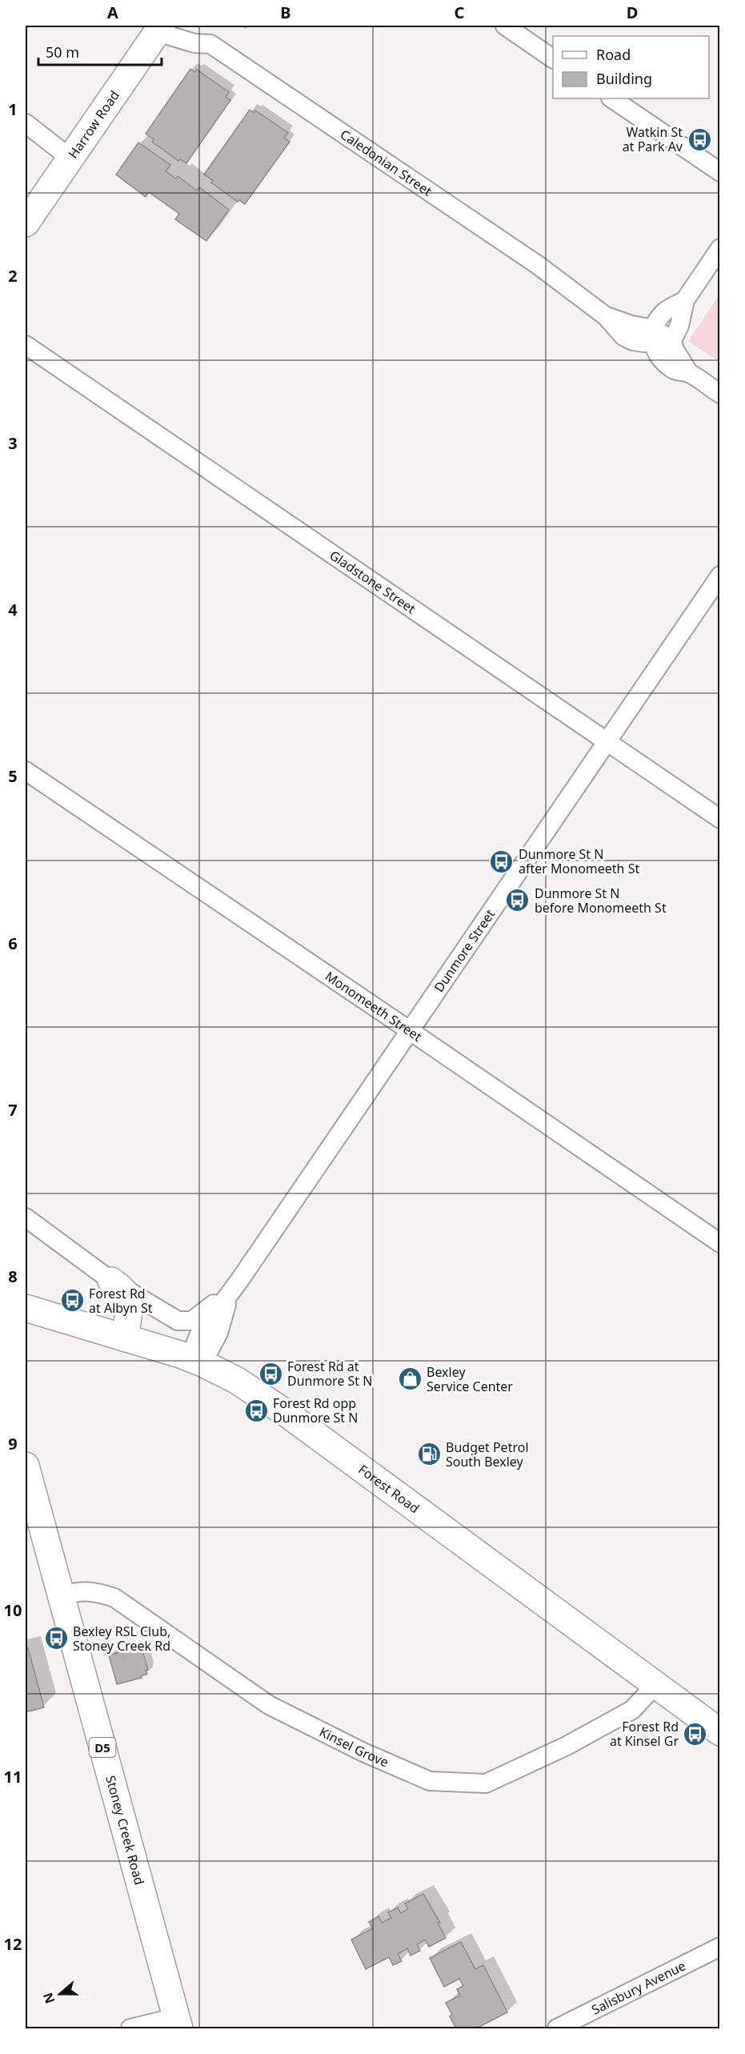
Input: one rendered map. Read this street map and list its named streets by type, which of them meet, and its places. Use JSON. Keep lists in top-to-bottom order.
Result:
{
  "streets": {
    "main road": [
      "Harrow Road",
      "Forest Road",
      "D5",
      "Stoney Creek Road"
    ],
    "street": [
      "Caledonian Street",
      "Gladstone Street",
      "Dunmore Street",
      "Monomeeth Street",
      "Kinsel Grove",
      "Salisbury Avenue"
    ]
  },
  "crossings": [
    ["Harrow Road", "Caledonian Street"],
    ["Gladstone Street", "Dunmore Street"],
    ["Dunmore Street", "Monomeeth Street"],
    ["Dunmore Street", "Forest Road"],
    ["Forest Road", "Kinsel Grove"],
    ["Kinsel Grove", "Stoney Creek Road"]
  ],
  "places": {
    "bus stop": [
      "Watkin St at Park Av",
      "Dunmore St N after Monomeeth St",
      "Dunmore St N before Monomeeth St",
      "Forest Rd at Albyn St",
      "Forest Rd at Dunmore St N",
      "Forest Rd opp Dunmore St N",
      "Bexley RSL Club, Stoney Creek Rd",
      "Forest Rd at Kinsel Gr"
    ],
    "shop": ["Bexley Service Center"],
    "fuel station": ["Budget Petrol South Bexley"]
  },
  "legend": ["Road", "Building"],
  "scale_bar": "50 m",
  "north": "left",
  "grid": {
    "columns": [
      "A",
      "B",
      "C",
      "D"
    ],
    "rows": [
      "1",
      "2",
      "3",
      "4",
      "5",
      "6",
      "7",
      "8",
      "9",
      "10",
      "11",
      "12"
    ]
  }
}
